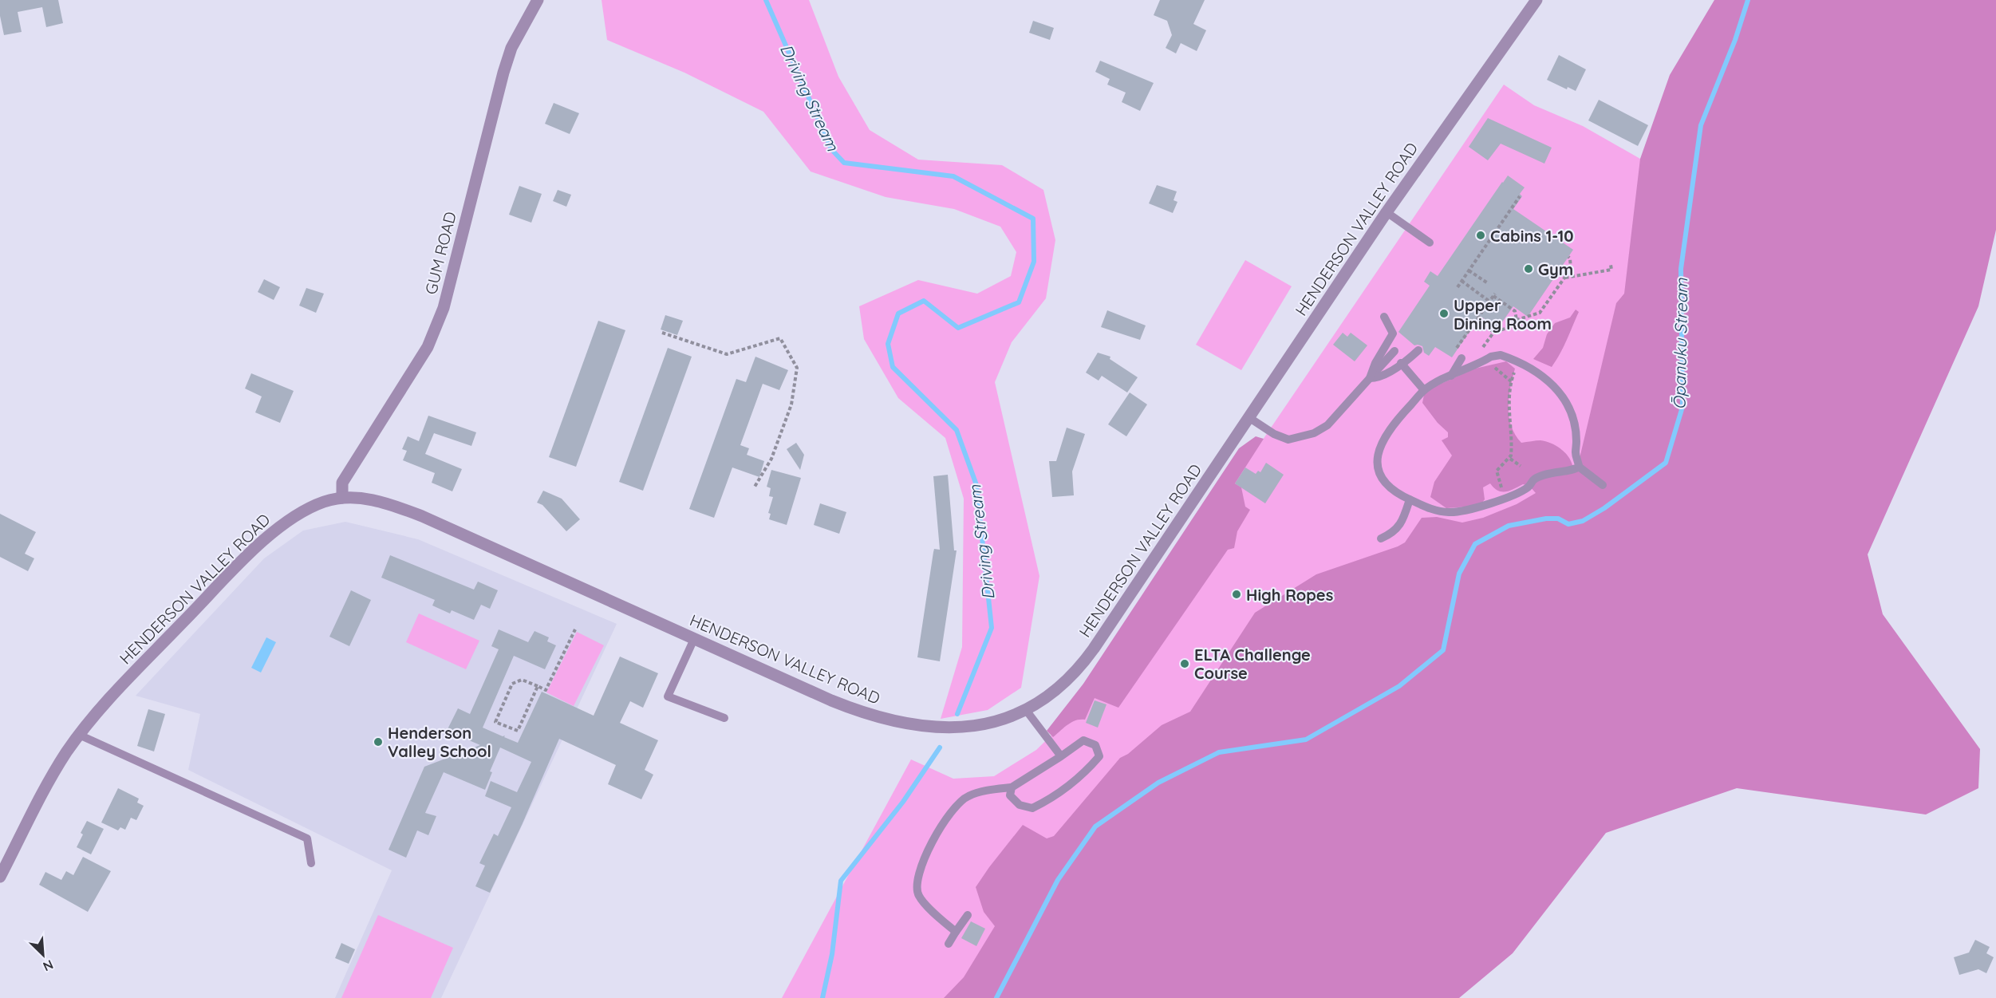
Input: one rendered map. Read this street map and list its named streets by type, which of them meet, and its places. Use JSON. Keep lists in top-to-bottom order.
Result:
{
  "streets": {
    "street": ["HENDERSON VALLEY ROAD", "GUM ROAD"]
  },
  "crossings": [
    ["HENDERSON VALLEY ROAD", "GUM ROAD"]
  ],
  "water": ["Driving Stream", "Ōpanuku Stream"],
  "places": [
    "Cabins 1-10",
    "Gym",
    "Upper Dining Room",
    "High Ropes",
    "ELTA Challenge Course",
    "Henderson Valley School"
  ],
  "north": "bottom right"
}
